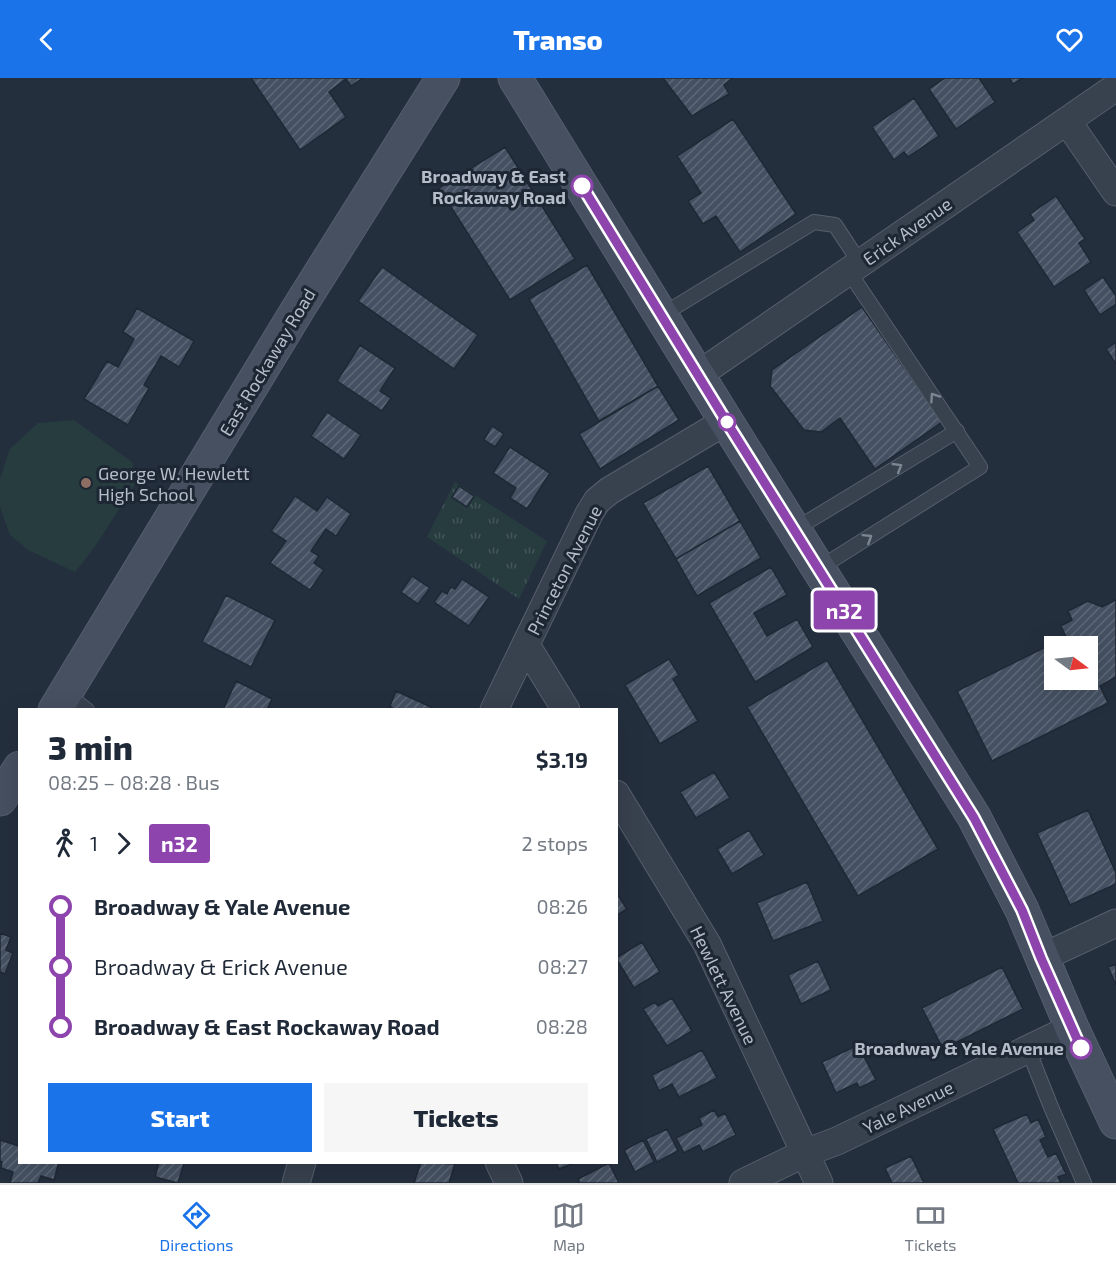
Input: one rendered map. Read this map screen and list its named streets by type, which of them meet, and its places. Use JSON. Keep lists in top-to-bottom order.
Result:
{
  "streets": {
    "main road": ["East Rockaway Road"],
    "street": [
      "Erick Avenue",
      "Princeton Avenue",
      "Hewlett Avenue",
      "Yale Avenue"
    ]
  },
  "crossings": [
    ["Hewlett Avenue", "Yale Avenue"]
  ],
  "places": ["Broadway & East Rockaway Road", "George W. Hewlett High School", "Broadway & Yale Avenue"],
  "lines": ["bus line n32"],
  "north": "right",
  "page": {
    "header": "Transo",
    "on_map": "n32",
    "heading": ["3 min", "08:25 – 08:28 · Bus", "$3.19"],
    "legs": ["1", "n32", "2 stops"],
    "list": [
      {
        "name": "Broadway & Yale Avenue",
        "value": "08:26"
      },
      {
        "name": "Broadway & Erick Avenue",
        "value": "08:27"
      },
      {
        "name": "Broadway & East Rockaway Road",
        "value": "08:28"
      }
    ],
    "buttons": ["Start", "Tickets"],
    "tabs": ["Directions", "Map", "Tickets"]
  }
}
